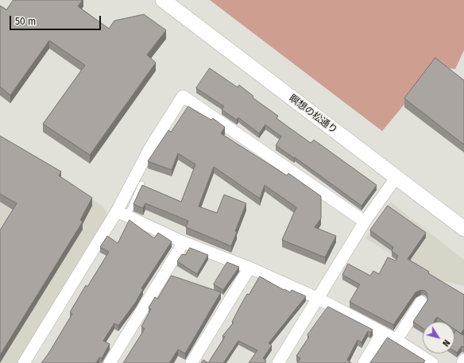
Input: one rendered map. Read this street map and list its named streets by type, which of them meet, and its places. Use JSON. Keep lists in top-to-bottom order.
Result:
{
  "streets": {
    "street": ["瞑想の松通り"]
  },
  "scale_bar": "50 m",
  "north": "bottom right"
}
